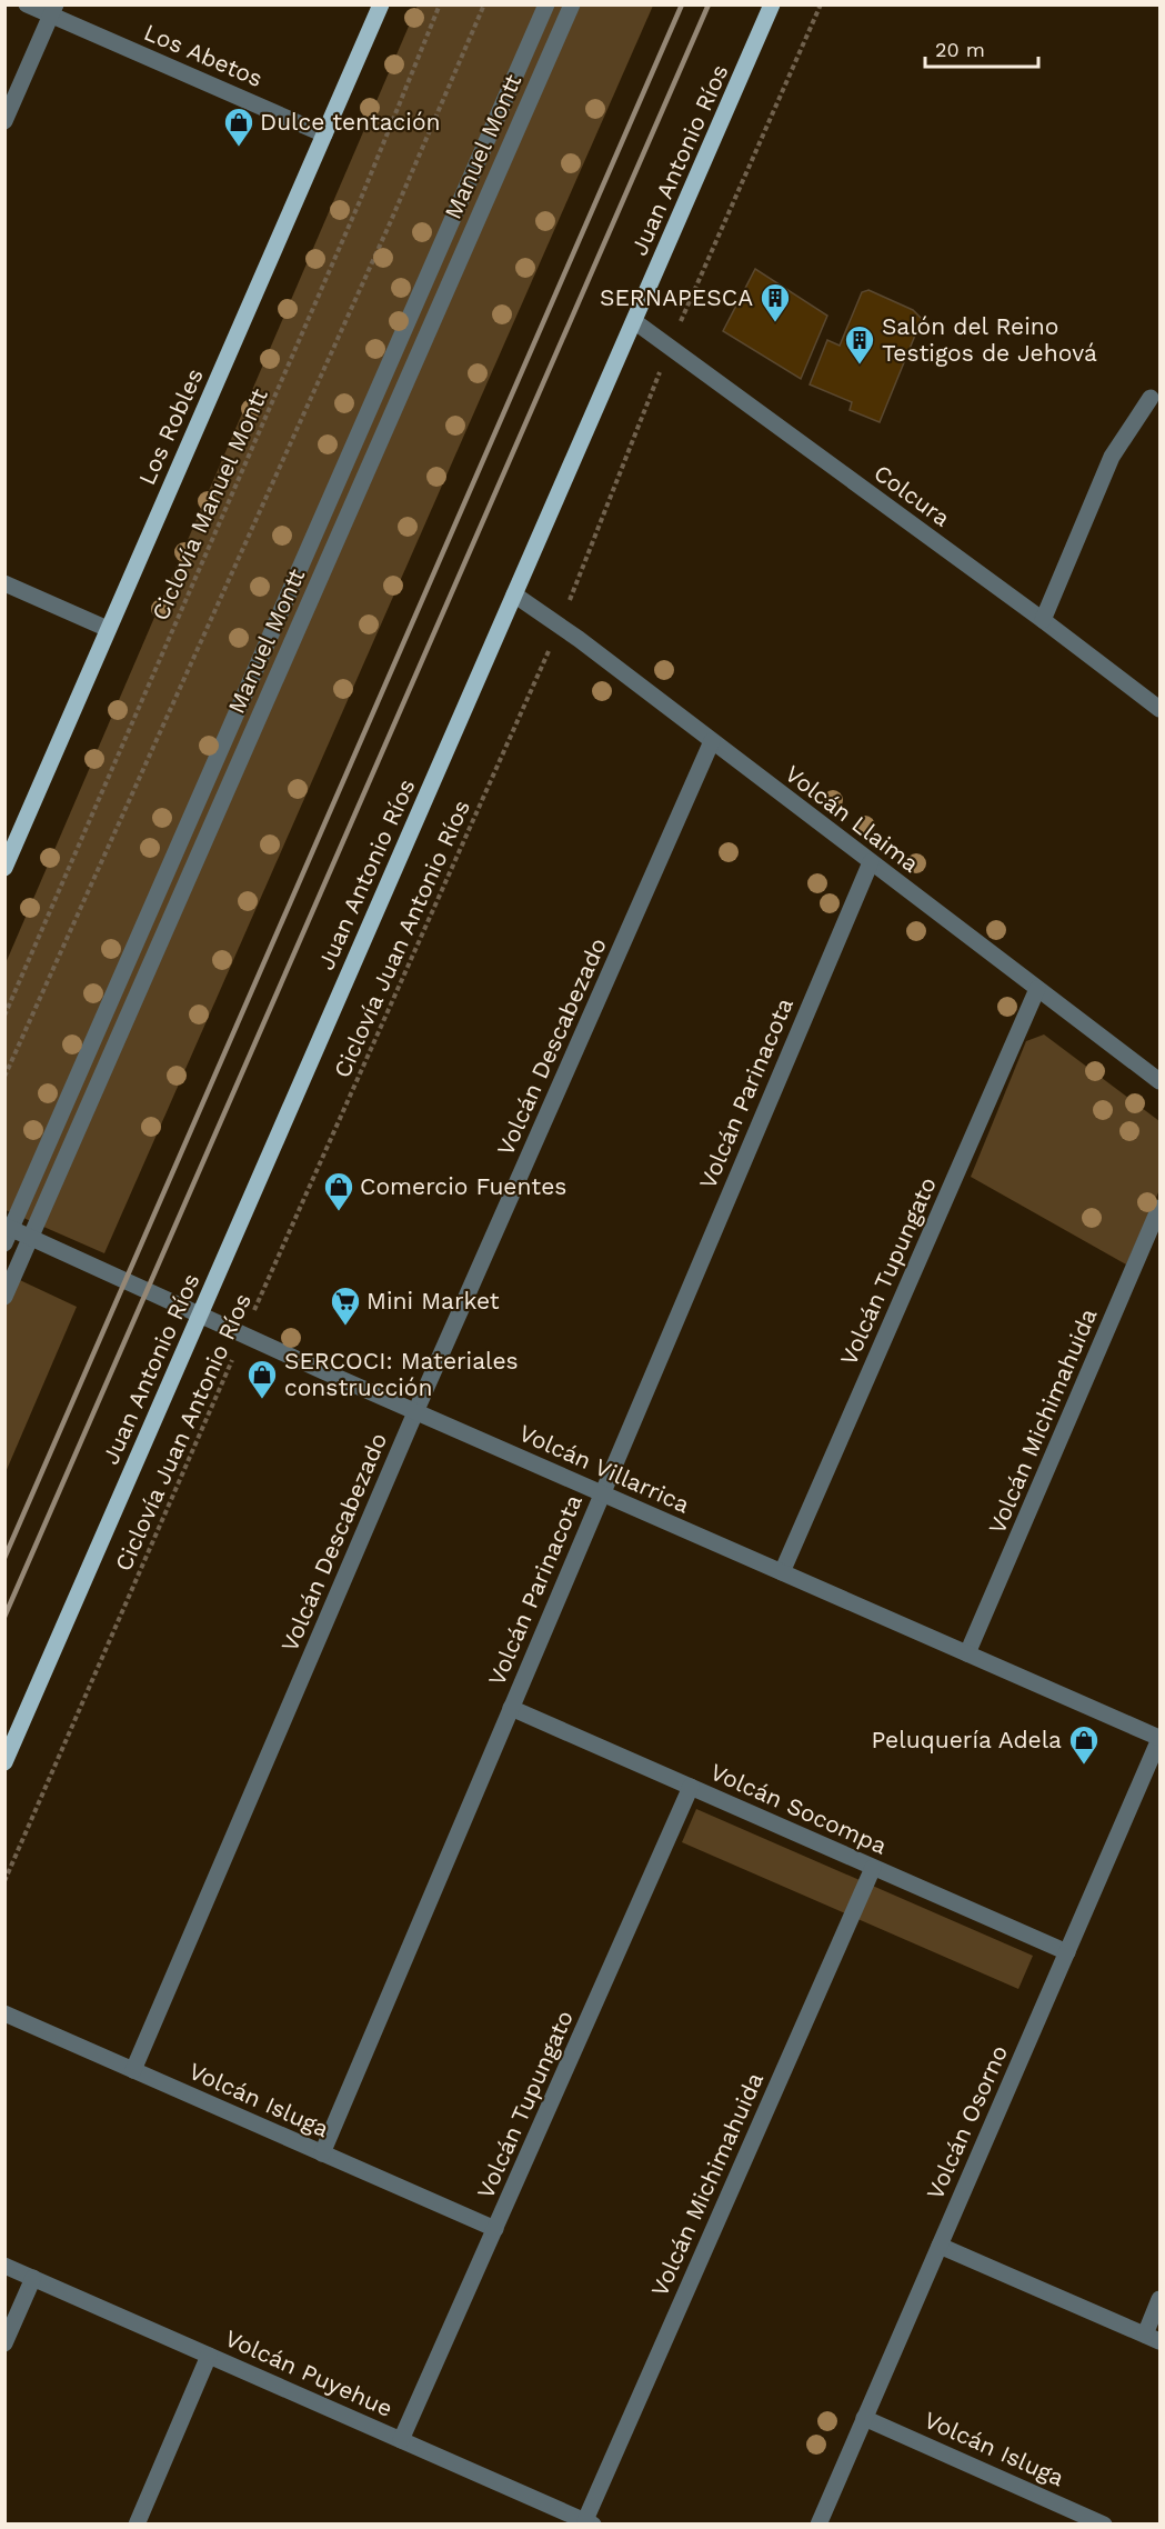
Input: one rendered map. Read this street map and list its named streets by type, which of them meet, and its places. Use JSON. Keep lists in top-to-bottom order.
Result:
{
  "streets": {
    "main road": ["Juan Antonio Ríos", "Los Robles"],
    "street": [
      "Los Abetos",
      "Manuel Montt",
      "Colcura",
      "Volcán Llaima",
      "Volcán Descabezado",
      "Volcán Parinacota",
      "Volcán Tupungato",
      "Volcán Michimahuida",
      "Volcán Villarrica",
      "Volcán Socompa",
      "Volcán Isluga",
      "Volcán Osorno",
      "Volcán Puyehue"
    ],
    "path": ["Ciclovía Manuel Montt", "Ciclovía Juan Antonio Ríos"]
  },
  "crossings": [
    ["Los Abetos", "Los Robles"],
    ["Manuel Montt", "Volcán Villarrica"],
    ["Juan Antonio Ríos", "Colcura"],
    ["Juan Antonio Ríos", "Volcán Llaima"],
    ["Juan Antonio Ríos", "Volcán Villarrica"],
    ["Colcura", "Ciclovía Juan Antonio Ríos"],
    ["Volcán Llaima", "Ciclovía Juan Antonio Ríos"],
    ["Volcán Llaima", "Volcán Descabezado"],
    ["Volcán Llaima", "Volcán Parinacota"],
    ["Volcán Llaima", "Volcán Tupungato"],
    ["Ciclovía Juan Antonio Ríos", "Volcán Villarrica"],
    ["Volcán Descabezado", "Volcán Villarrica"],
    ["Volcán Descabezado", "Volcán Isluga"],
    ["Volcán Parinacota", "Volcán Villarrica"],
    ["Volcán Parinacota", "Volcán Socompa"],
    ["Volcán Parinacota", "Volcán Isluga"],
    ["Volcán Tupungato", "Volcán Villarrica"],
    ["Volcán Tupungato", "Volcán Socompa"],
    ["Volcán Tupungato", "Volcán Isluga"],
    ["Volcán Tupungato", "Volcán Puyehue"],
    ["Volcán Michimahuida", "Volcán Villarrica"],
    ["Volcán Michimahuida", "Volcán Socompa"],
    ["Volcán Michimahuida", "Volcán Puyehue"],
    ["Volcán Villarrica", "Volcán Osorno"],
    ["Volcán Socompa", "Volcán Osorno"],
    ["Volcán Isluga", "Volcán Osorno"]
  ],
  "places": {
    "shop": [
      "Dulce tentación",
      "Comercio Fuentes",
      "SERCOCI: Materiales construcción",
      "Peluquería Adela"
    ],
    "building": ["SERNAPESCA", "Salón del Reino Testigos de Jehová"],
    "supermarket": ["Mini Market"]
  },
  "scale_bar": "20 m"
}
